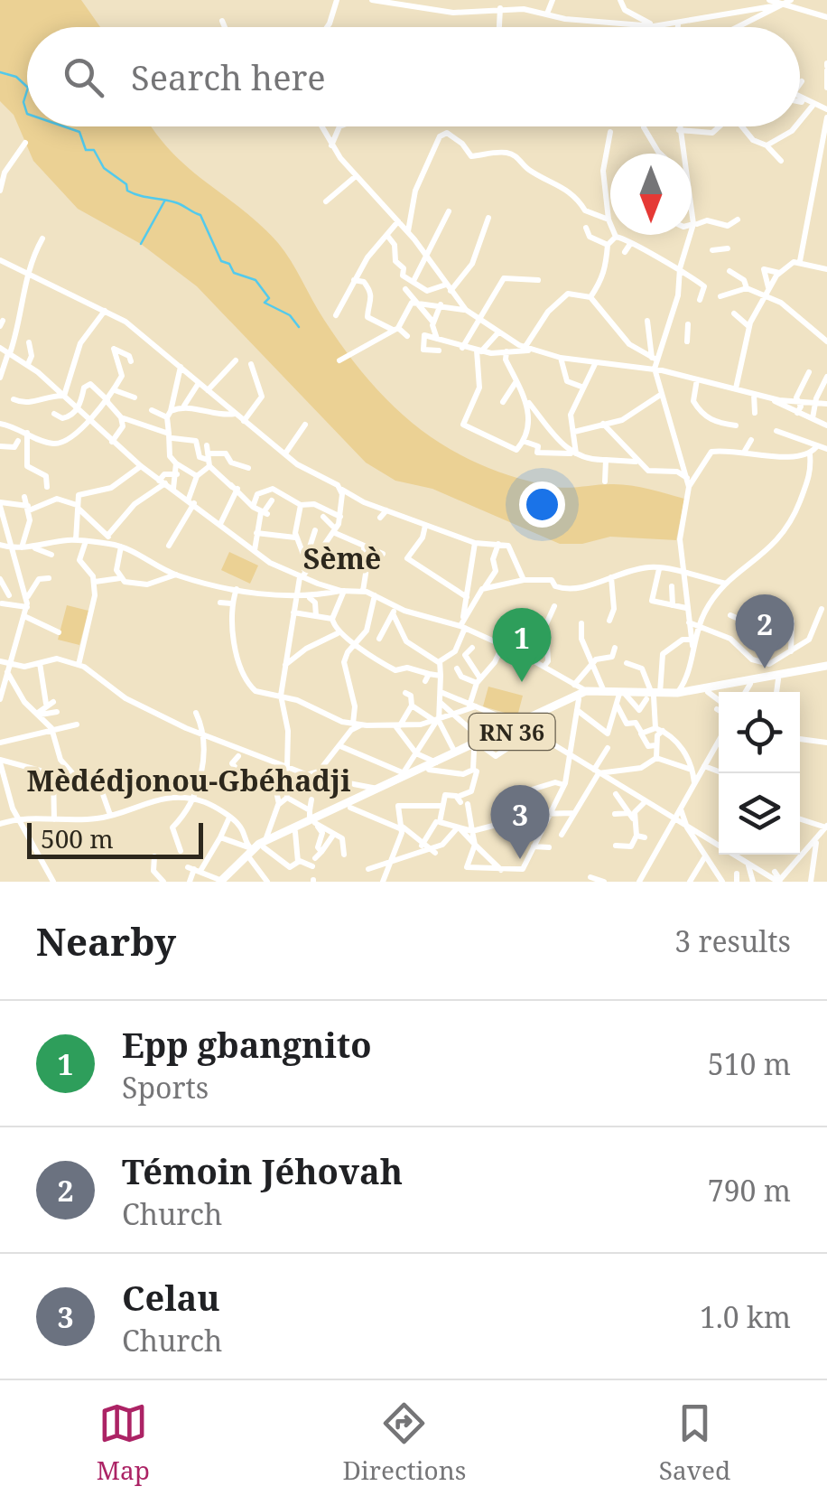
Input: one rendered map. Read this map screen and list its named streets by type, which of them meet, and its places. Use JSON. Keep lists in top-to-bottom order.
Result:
{
  "streets": {
    "main road": ["RN 36"]
  },
  "districts": ["Sèmè", "Mèdédjonou-Gbéhadji"],
  "scale_bar": "500 m",
  "north": "bottom",
  "page": {
    "search": "Search here",
    "pins": ["2", "1", "3"],
    "scale": "500 m",
    "heading": ["Nearby", "3 results"],
    "list": [
      {
        "mark": "1",
        "name": "Epp gbangnito",
        "note": "Sports",
        "value": "510 m"
      },
      {
        "mark": "2",
        "name": "Témoin Jéhovah",
        "note": "Church",
        "value": "790 m"
      },
      {
        "mark": "3",
        "name": "Celau",
        "note": "Church",
        "value": "1.0 km"
      }
    ],
    "nav": ["Map", "Directions", "Saved"]
  }
}
